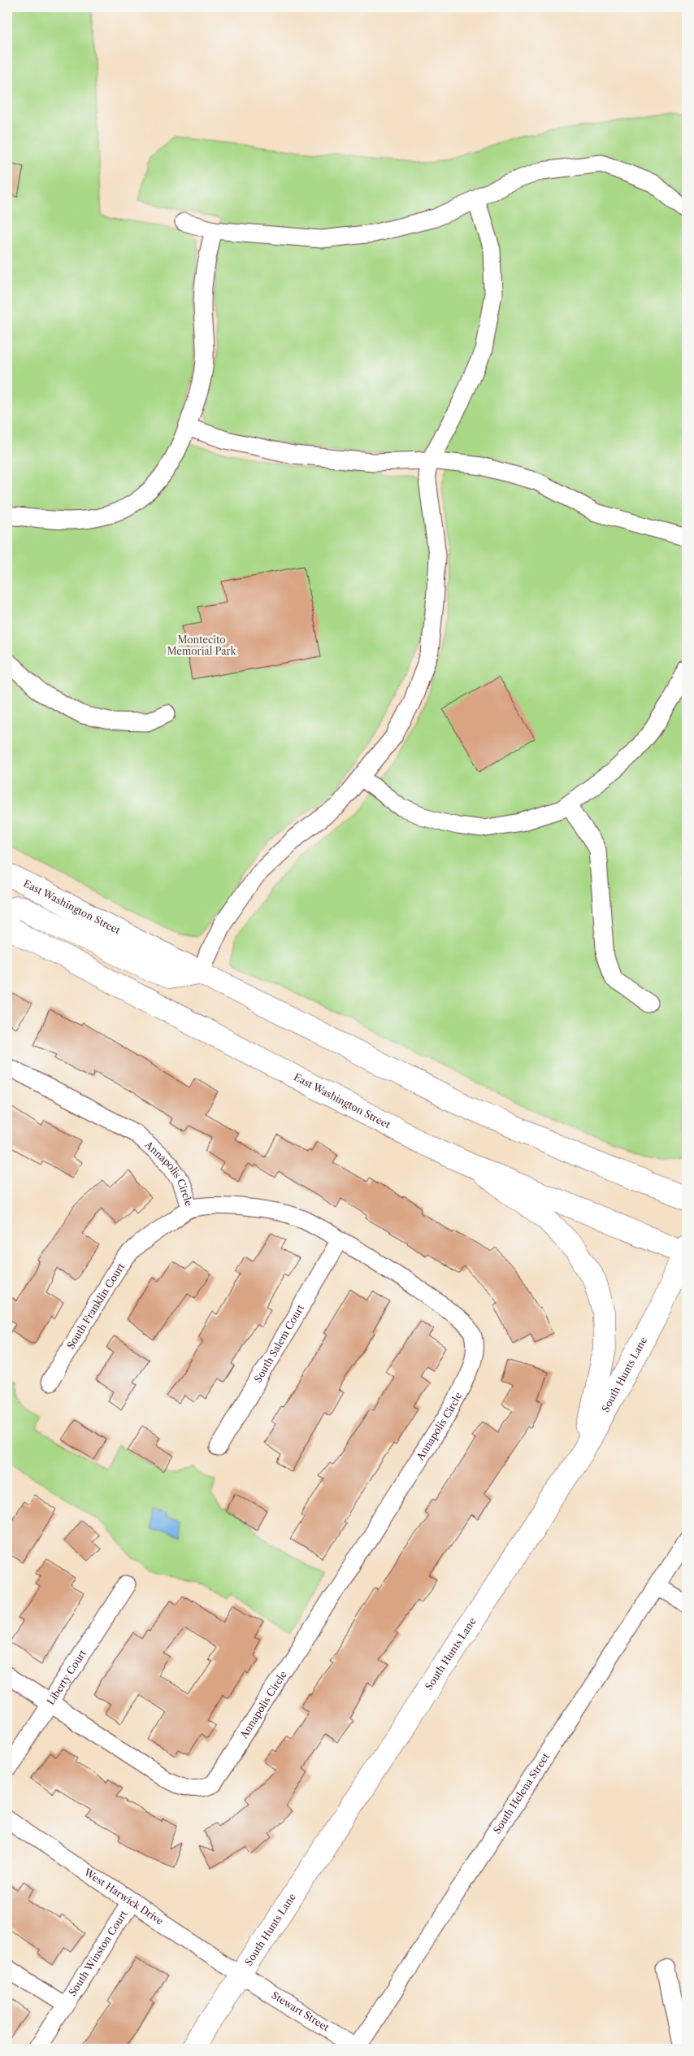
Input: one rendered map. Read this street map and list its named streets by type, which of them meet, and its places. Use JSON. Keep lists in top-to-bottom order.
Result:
{
  "streets": {
    "main road": ["East Washington Street", "South Hunts Lane"],
    "street": [
      "Annapolis Circle",
      "South Franklin Court",
      "South Salem Court",
      "Liberty Court",
      "South Helena Street",
      "West Harwick Drive",
      "South Winston Court",
      "Stewart Street"
    ]
  },
  "crossings": [
    ["East Washington Street", "South Hunts Lane"],
    ["Annapolis Circle", "South Franklin Court"],
    ["Annapolis Circle", "South Salem Court"],
    ["Annapolis Circle", "Liberty Court"],
    ["South Hunts Lane", "West Harwick Drive"],
    ["South Hunts Lane", "Stewart Street"],
    ["South Helena Street", "Stewart Street"],
    ["West Harwick Drive", "South Winston Court"],
    ["West Harwick Drive", "Stewart Street"]
  ],
  "parks": ["Montecito Memorial Park"]
}
